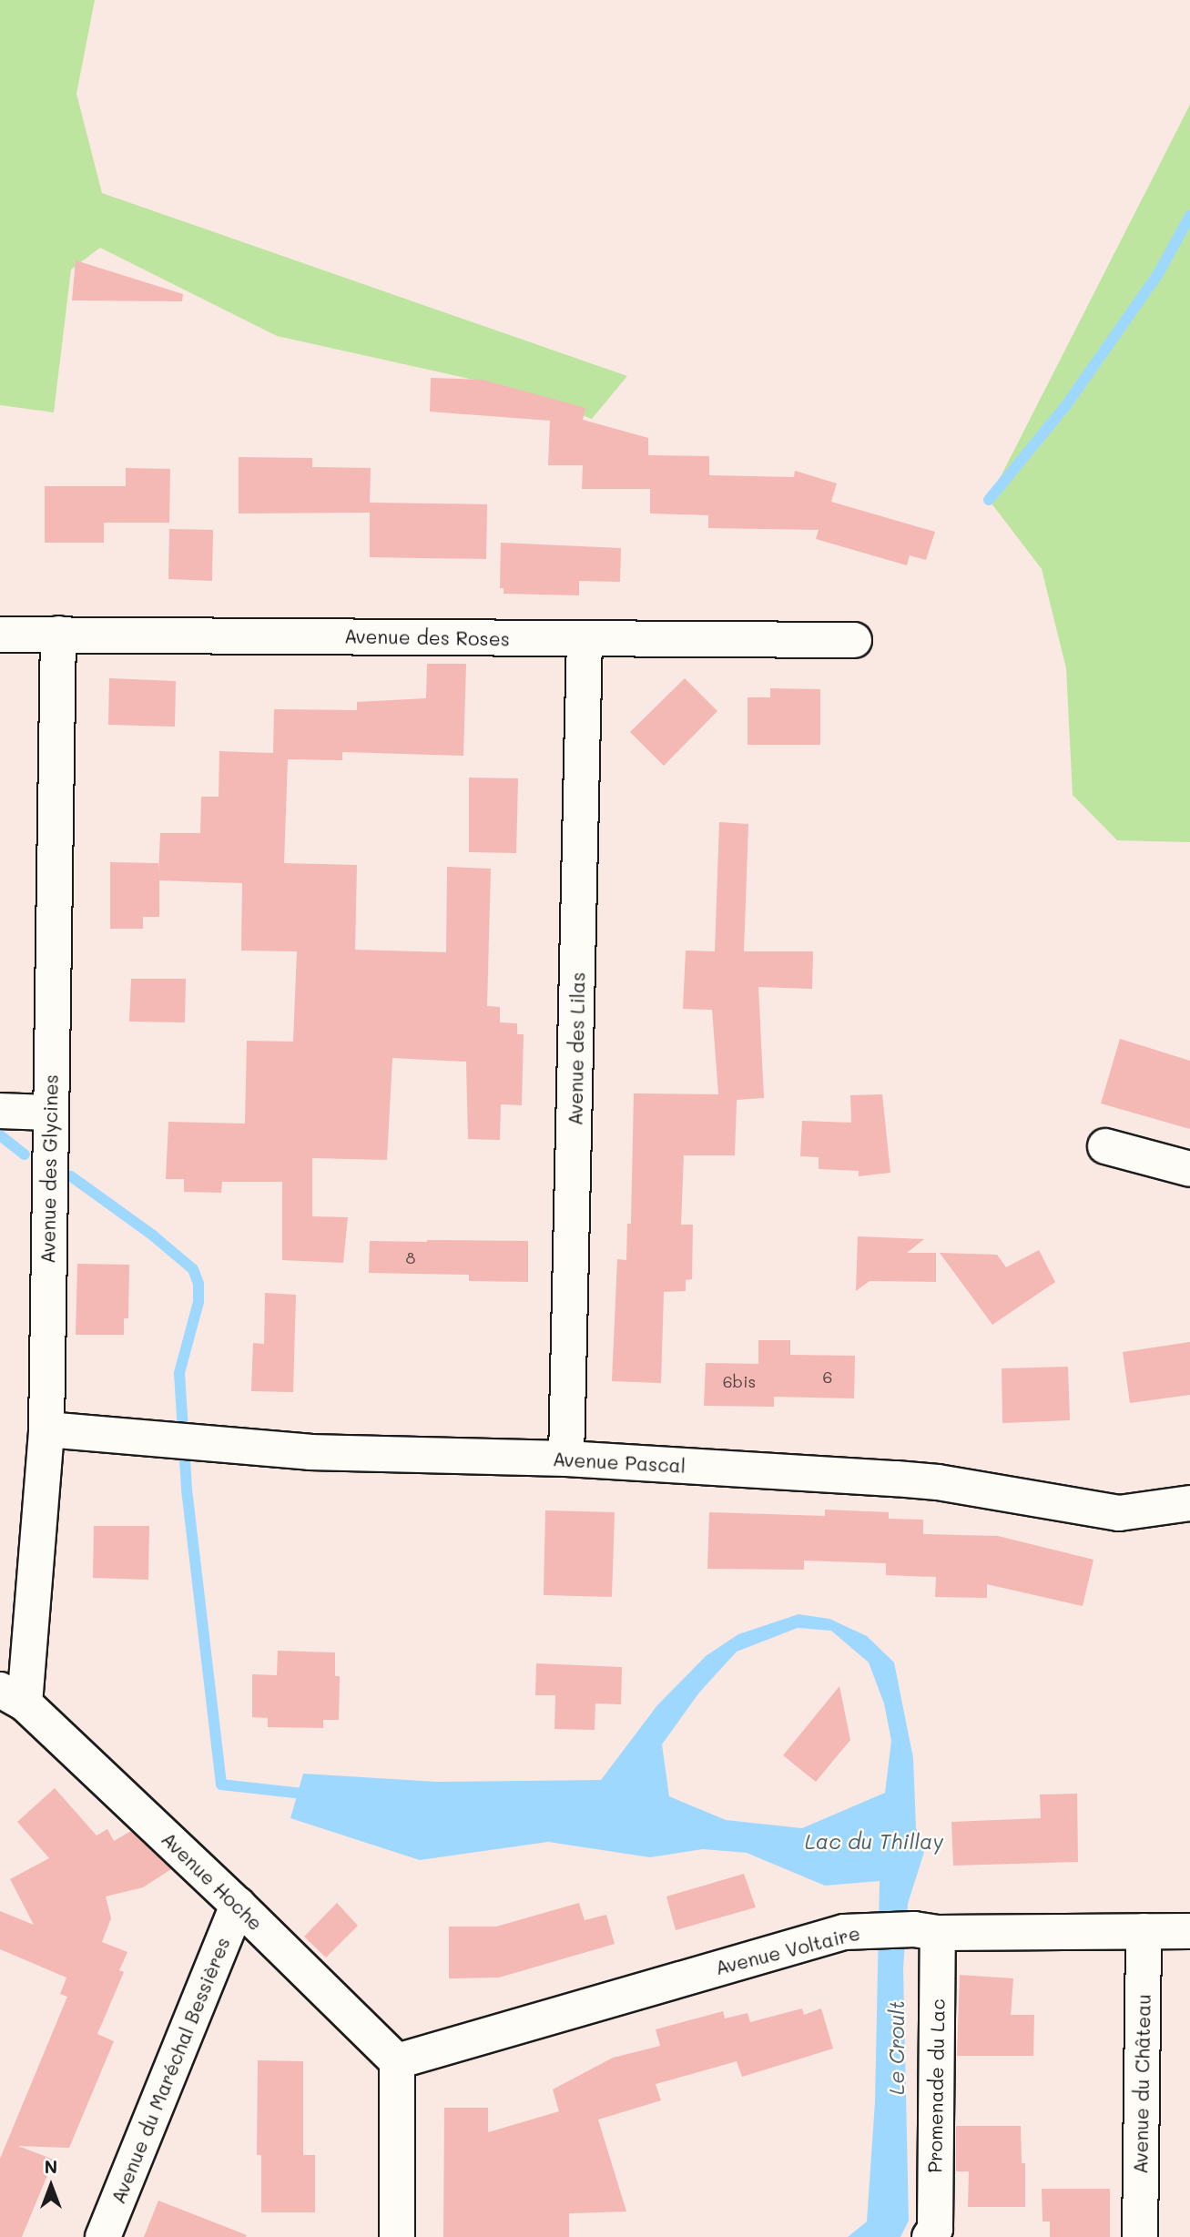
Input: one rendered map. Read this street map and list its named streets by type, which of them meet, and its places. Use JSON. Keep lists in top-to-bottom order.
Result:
{
  "streets": {
    "street": [
      "Avenue des Roses",
      "Avenue des Lilas",
      "Avenue des Glycines",
      "Avenue Pascal",
      "Avenue Hoche",
      "Avenue Voltaire",
      "Avenue du Maréchal Bessières",
      "Avenue du Château",
      "Promenade du Lac"
    ]
  },
  "crossings": [
    ["Avenue des Roses", "Avenue des Lilas"],
    ["Avenue des Roses", "Avenue des Glycines"],
    ["Avenue des Lilas", "Avenue Pascal"],
    ["Avenue des Glycines", "Avenue Pascal"],
    ["Avenue des Glycines", "Avenue Hoche"],
    ["Avenue Hoche", "Avenue Voltaire"],
    ["Avenue Hoche", "Avenue du Maréchal Bessières"],
    ["Avenue Voltaire", "Avenue du Château"],
    ["Avenue Voltaire", "Promenade du Lac"]
  ],
  "water": ["Lac du Thillay", "Le Croult"],
  "house_numbers": ["8", "6", "6bis"],
  "north": "top"
}
